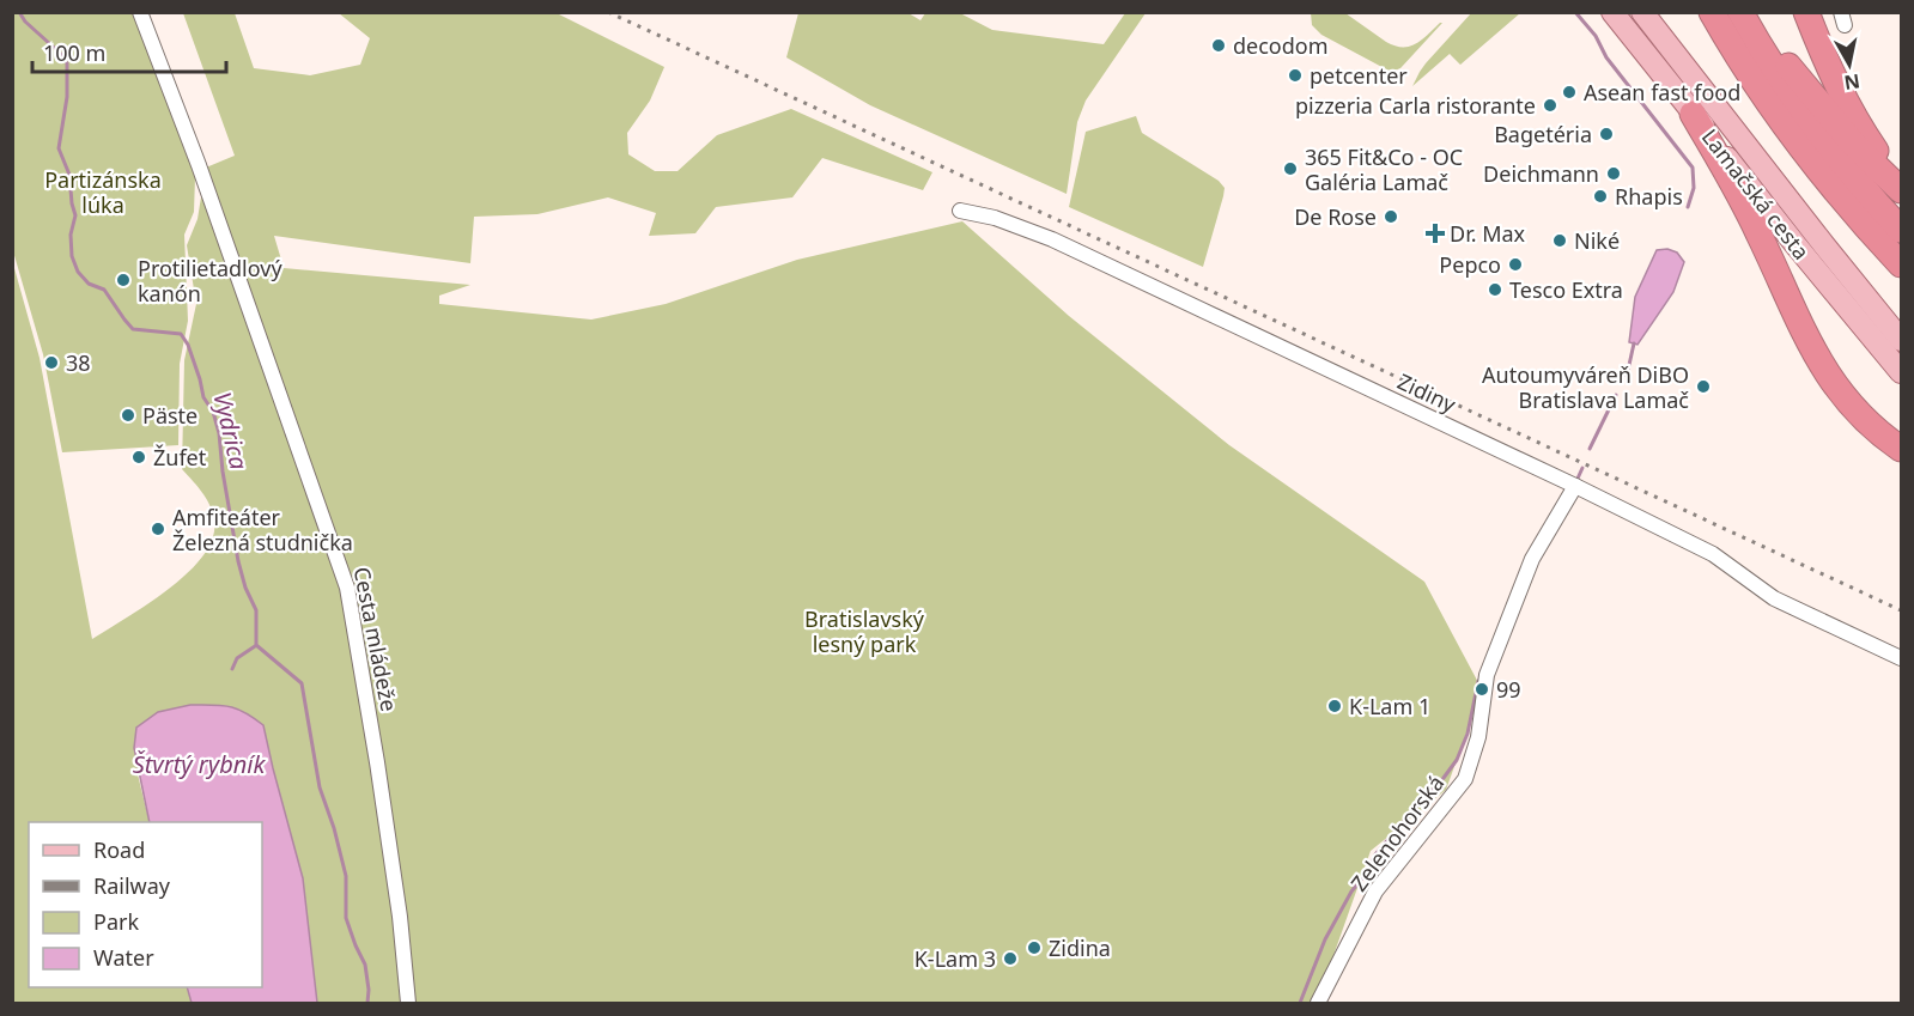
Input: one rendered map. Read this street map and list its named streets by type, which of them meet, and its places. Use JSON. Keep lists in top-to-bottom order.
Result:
{
  "streets": {
    "main road": ["Lamačská cesta"],
    "street": ["Zidiny", "Cesta mládeže", "Zelenohorská"]
  },
  "crossings": [
    ["Zidiny", "Zelenohorská"]
  ],
  "water": ["Vydrica", "Štvrtý rybník"],
  "parks": ["Partizánska lúka", "Bratislavský lesný park"],
  "places": {
    "other": [
      "decodom",
      "petcenter",
      "Asean fast food",
      "pizzeria Carla ristorante",
      "Bagetéria",
      "365 Fit&Co - OC Galéria Lamač",
      "Deichmann",
      "Rhapis",
      "De Rose",
      "Niké",
      "Pepco",
      "Protilietadlový kanón",
      "Tesco Extra",
      "38",
      "Autoumyváreň DiBO Bratislava Lamač",
      "Päste",
      "Žufet",
      "Amfiteáter Železná studnička",
      "99",
      "K-Lam 1",
      "Zidina",
      "K-Lam 3"
    ],
    "health": ["Dr. Max"]
  },
  "legend": [
    "Road",
    "Railway",
    "Park",
    "Water"
  ],
  "scale_bar": "100 m",
  "north": "bottom"
}
